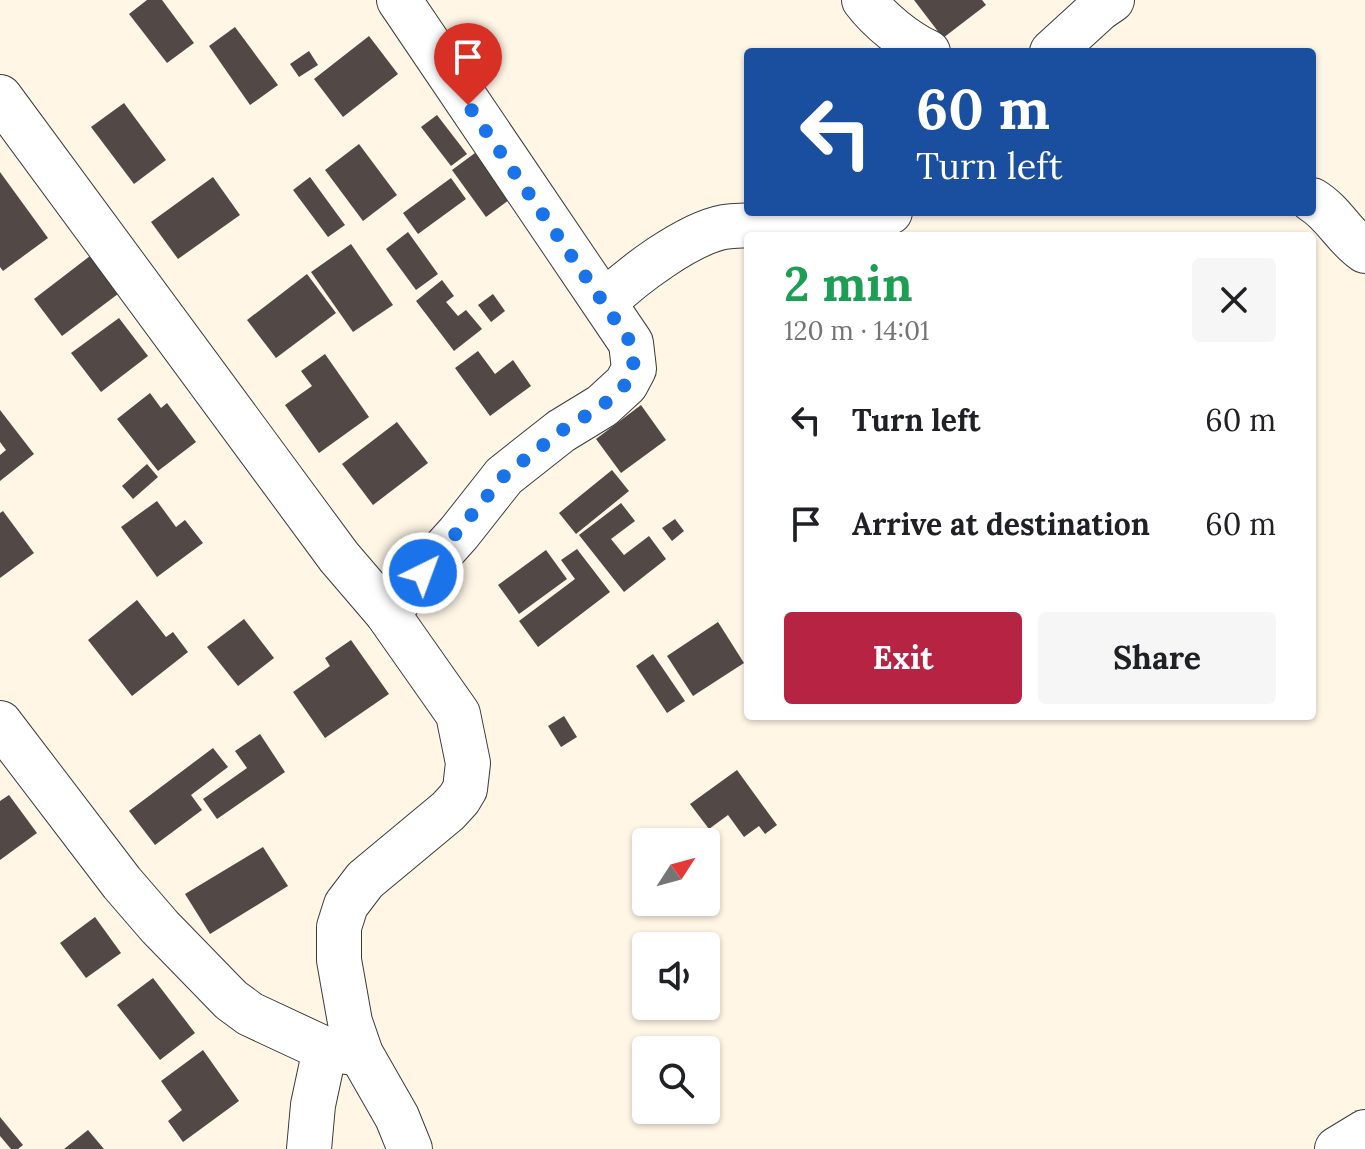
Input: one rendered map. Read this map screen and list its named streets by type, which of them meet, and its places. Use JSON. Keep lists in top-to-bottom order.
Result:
{
  "north": "top right",
  "page": {
    "turn": ["60 m", "Turn left"],
    "heading": ["2 min", "120 m · 14:01"],
    "list": [
      {
        "name": "Turn left",
        "value": "60 m"
      },
      {
        "name": "Arrive at destination",
        "value": "60 m"
      }
    ],
    "buttons": ["Exit", "Share"]
  }
}
